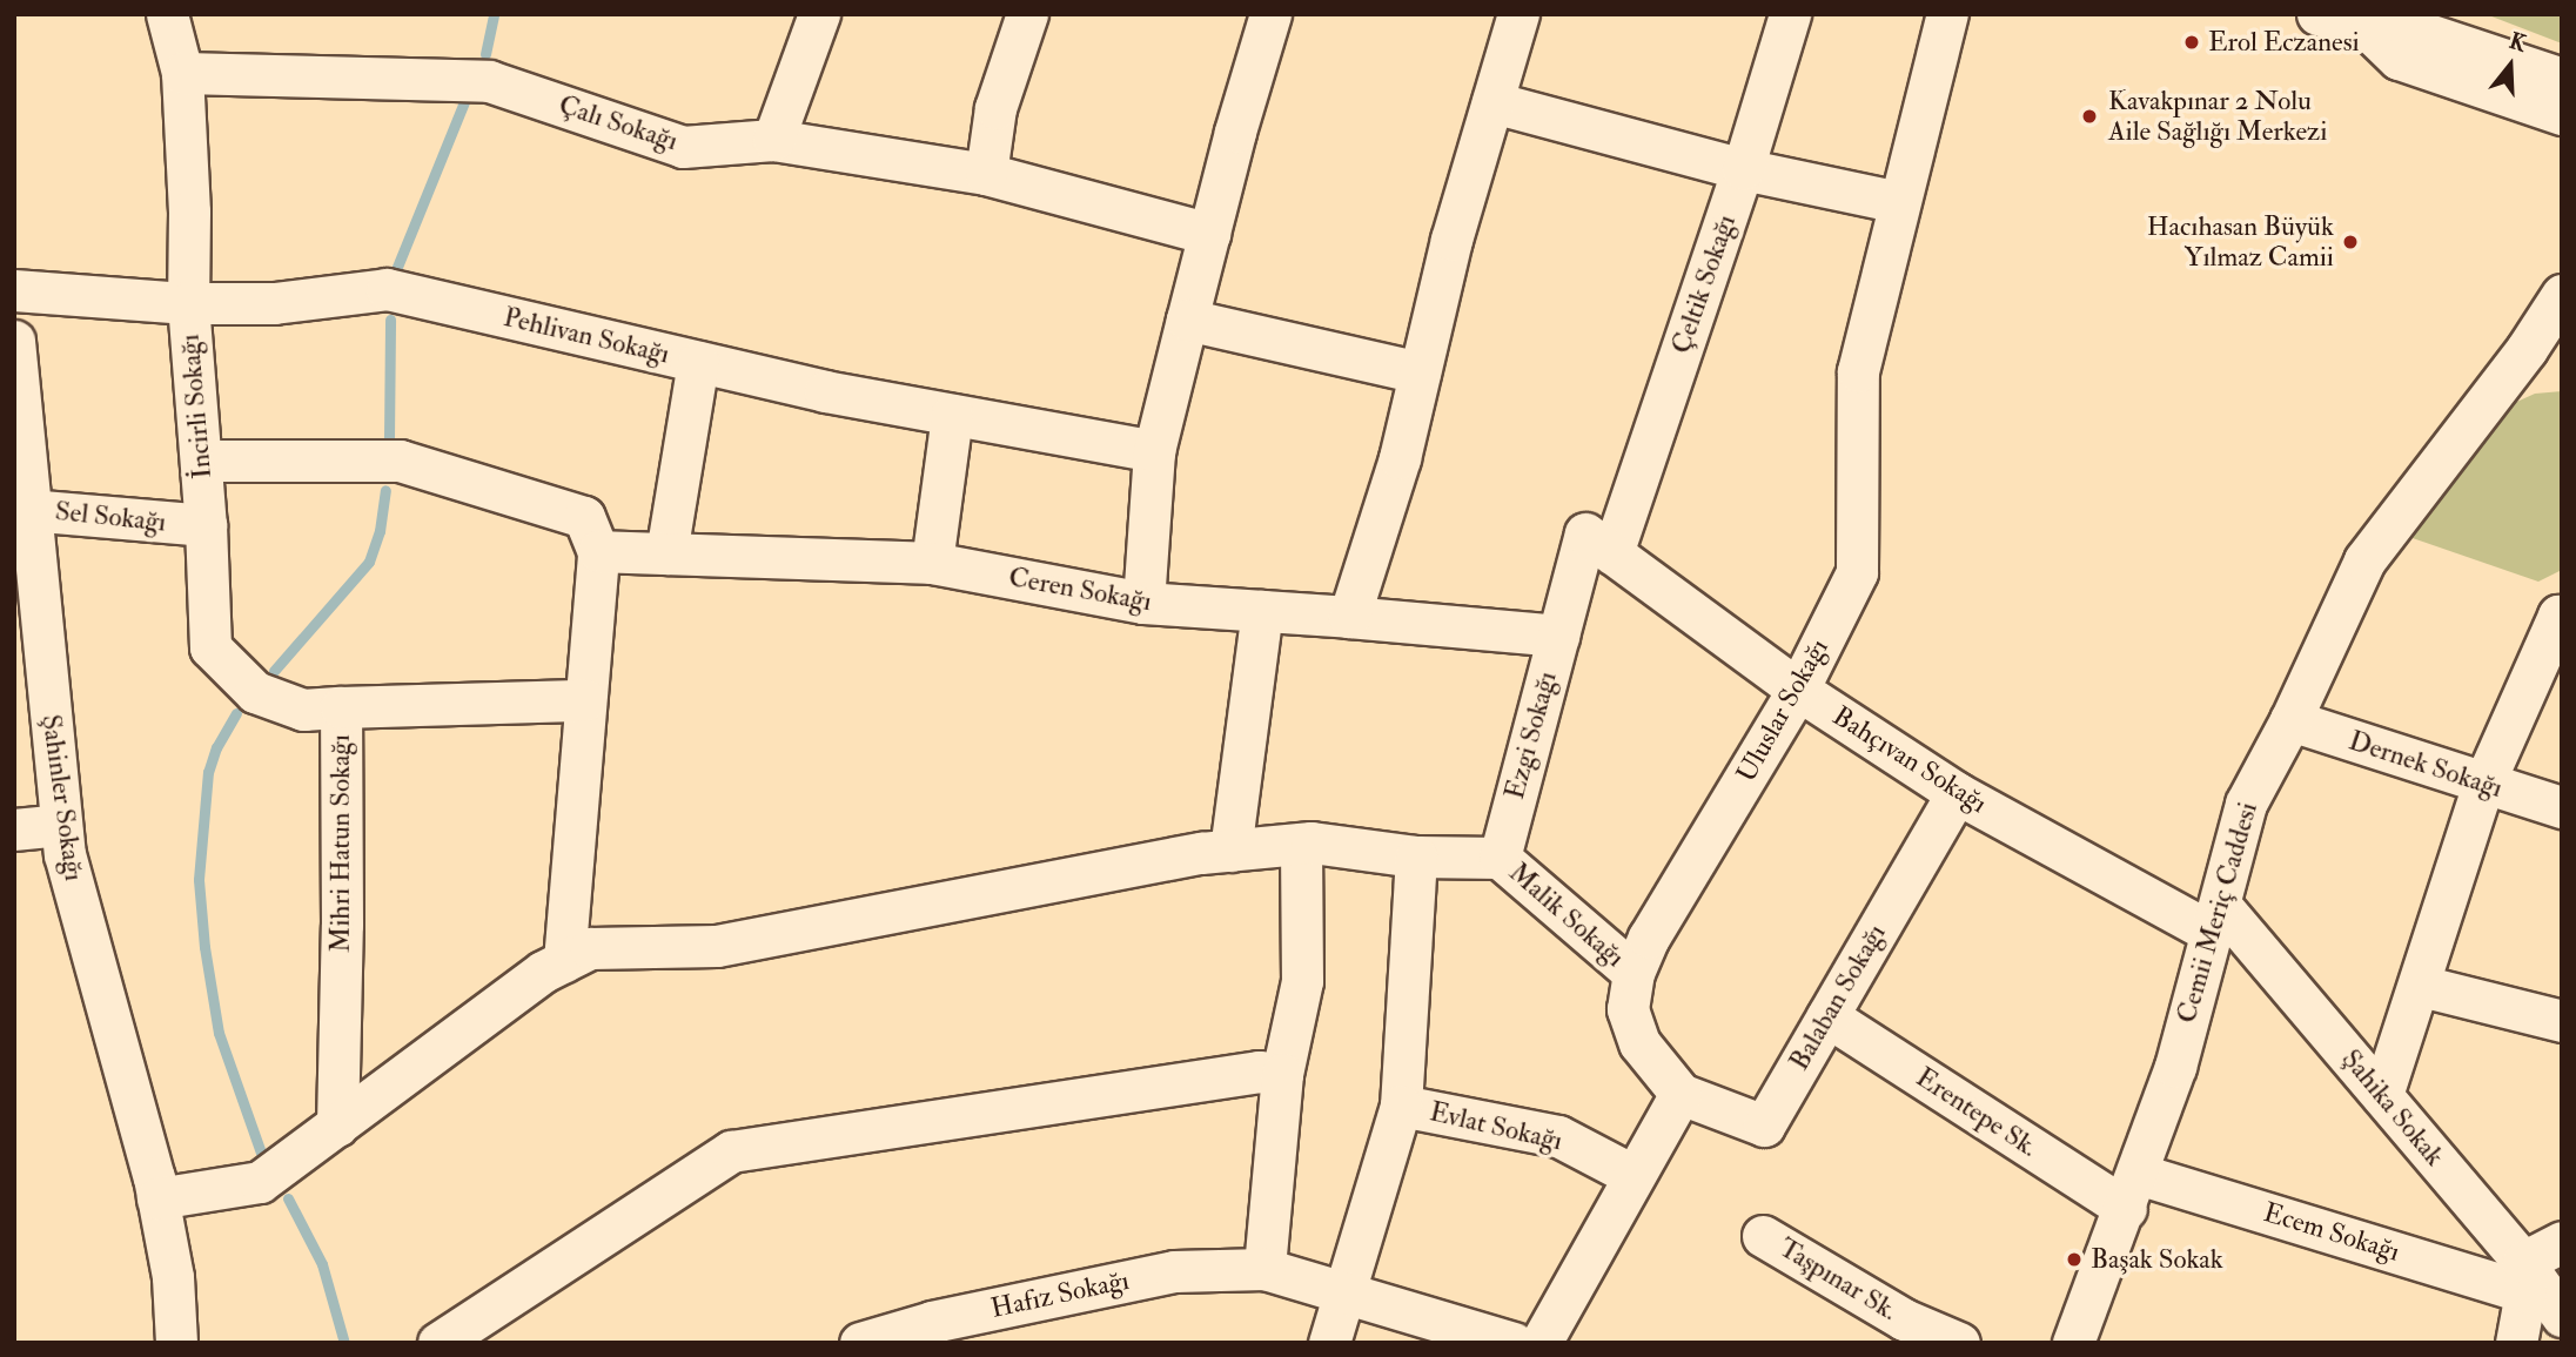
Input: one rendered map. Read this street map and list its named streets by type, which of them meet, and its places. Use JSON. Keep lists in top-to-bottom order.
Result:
{
  "streets": {
    "street": [
      "Çalı Sokağı",
      "Çeltik Sokağı",
      "Pehlivan Sokağı",
      "İncirli Sokağı",
      "Sel Sokağı",
      "Ceren Sokağı",
      "Uluslar Sokağı",
      "Ezgi Sokağı",
      "Bahçıvan Sokağı",
      "Dernek Sokağı",
      "Şahinler Sokağı",
      "Mihri Hatun Sokağı",
      "Cemii Meriç Caddesi",
      "Malik Sokağı",
      "Balaban Sokağı",
      "Şahika Sokak",
      "Erentepe Sk.",
      "Evlat Sokağı",
      "Ecem Sokağı",
      "Taşpınar Sk.",
      "Hafız Sokağı"
    ]
  },
  "crossings": [
    ["Çalı Sokağı", "İncirli Sokağı"],
    ["Çeltik Sokağı", "Ezgi Sokağı"],
    ["Çeltik Sokağı", "Bahçıvan Sokağı"],
    ["Pehlivan Sokağı", "İncirli Sokağı"],
    ["İncirli Sokağı", "Sel Sokağı"],
    ["İncirli Sokağı", "Mihri Hatun Sokağı"],
    ["Sel Sokağı", "Şahinler Sokağı"],
    ["Ceren Sokağı", "Ezgi Sokağı"],
    ["Uluslar Sokağı", "Bahçıvan Sokağı"],
    ["Uluslar Sokağı", "Malik Sokağı"],
    ["Uluslar Sokağı", "Balaban Sokağı"],
    ["Ezgi Sokağı", "Bahçıvan Sokağı"],
    ["Ezgi Sokağı", "Malik Sokağı"],
    ["Bahçıvan Sokağı", "Cemii Meriç Caddesi"],
    ["Bahçıvan Sokağı", "Balaban Sokağı"],
    ["Bahçıvan Sokağı", "Şahika Sokak"],
    ["Dernek Sokağı", "Cemii Meriç Caddesi"],
    ["Cemii Meriç Caddesi", "Şahika Sokak"],
    ["Cemii Meriç Caddesi", "Erentepe Sk."],
    ["Cemii Meriç Caddesi", "Ecem Sokağı"],
    ["Balaban Sokağı", "Erentepe Sk."],
    ["Şahika Sokak", "Ecem Sokağı"],
    ["Erentepe Sk.", "Ecem Sokağı"]
  ],
  "places": [
    "Erol Eczanesi",
    "Kavakpınar 2 Nolu Aile Sağlığı Merkezi",
    "Hacıhasan Büyük Yılmaz Camii",
    "Başak Sokak"
  ],
  "north": "top"
}
